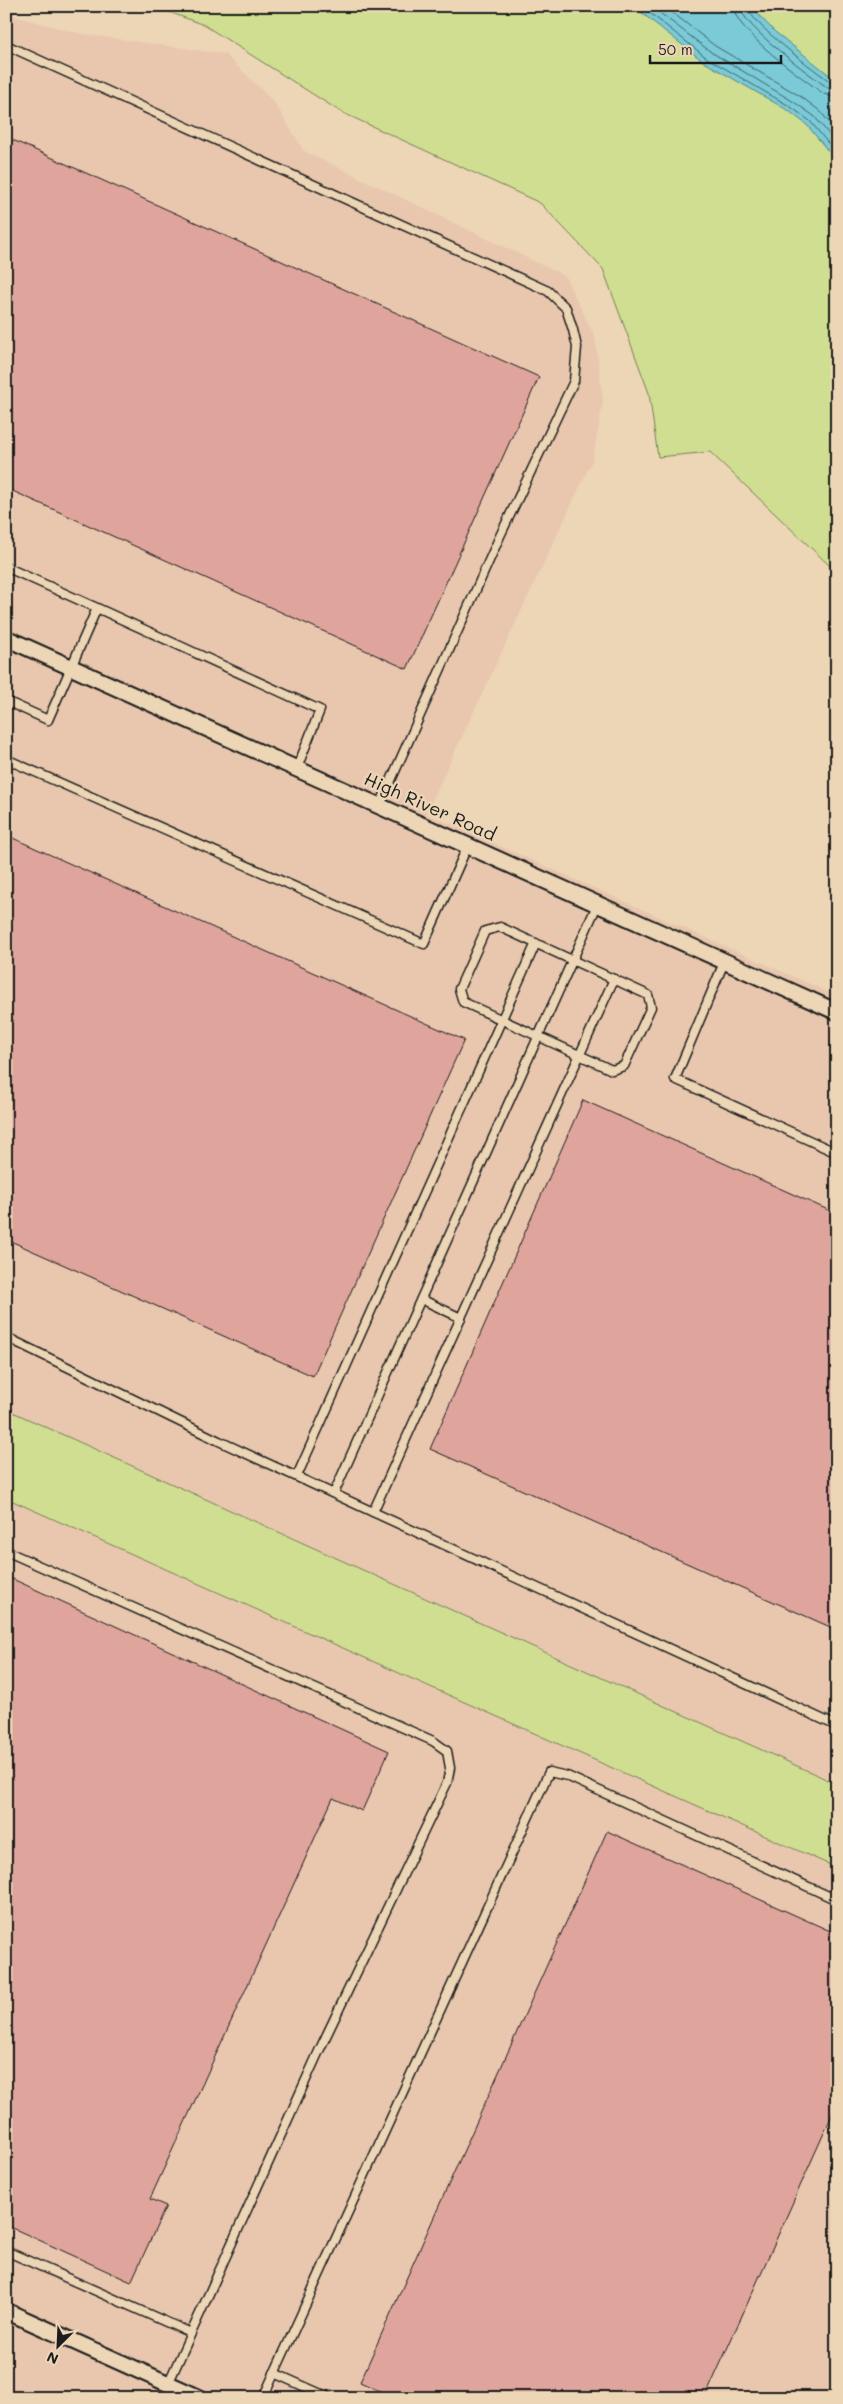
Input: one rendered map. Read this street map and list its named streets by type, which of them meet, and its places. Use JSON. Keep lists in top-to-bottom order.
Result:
{
  "streets": {
    "street": ["High River Road"]
  },
  "scale_bar": "50 m",
  "north": "bottom left"
}
